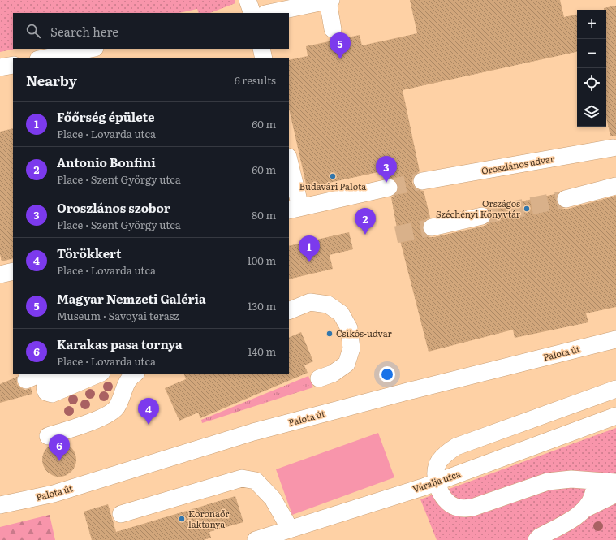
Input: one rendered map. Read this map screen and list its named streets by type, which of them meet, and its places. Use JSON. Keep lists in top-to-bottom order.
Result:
{
  "streets": {
    "street": ["Oroszlános udvar", "Palota út", "Váralja utca"]
  },
  "places": [
    "Budavári Palota",
    "Országos Széchényi Könyvtár",
    "Csikós-udvar",
    "Koronaőr laktanya"
  ],
  "page": {
    "map_buttons": ["+", "−"],
    "search": "Search here",
    "pins": [
      "5",
      "3",
      "2",
      "1",
      "4",
      "6"
    ],
    "heading": ["Nearby", "6 results"],
    "list": [
      {
        "mark": "1",
        "name": "Főőrség épülete",
        "note": "Place · Lovarda utca",
        "value": "60 m"
      },
      {
        "mark": "2",
        "name": "Antonio Bonfini",
        "note": "Place · Szent György utca",
        "value": "60 m"
      },
      {
        "mark": "3",
        "name": "Oroszlános szobor",
        "note": "Place · Szent György utca",
        "value": "80 m"
      },
      {
        "mark": "4",
        "name": "Törökkert",
        "note": "Place · Lovarda utca",
        "value": "100 m"
      },
      {
        "mark": "5",
        "name": "Magyar Nemzeti Galéria",
        "note": "Museum · Savoyai terasz",
        "value": "130 m"
      },
      {
        "mark": "6",
        "name": "Karakas pasa tornya",
        "note": "Place · Lovarda utca",
        "value": "140 m"
      }
    ]
  }
}
